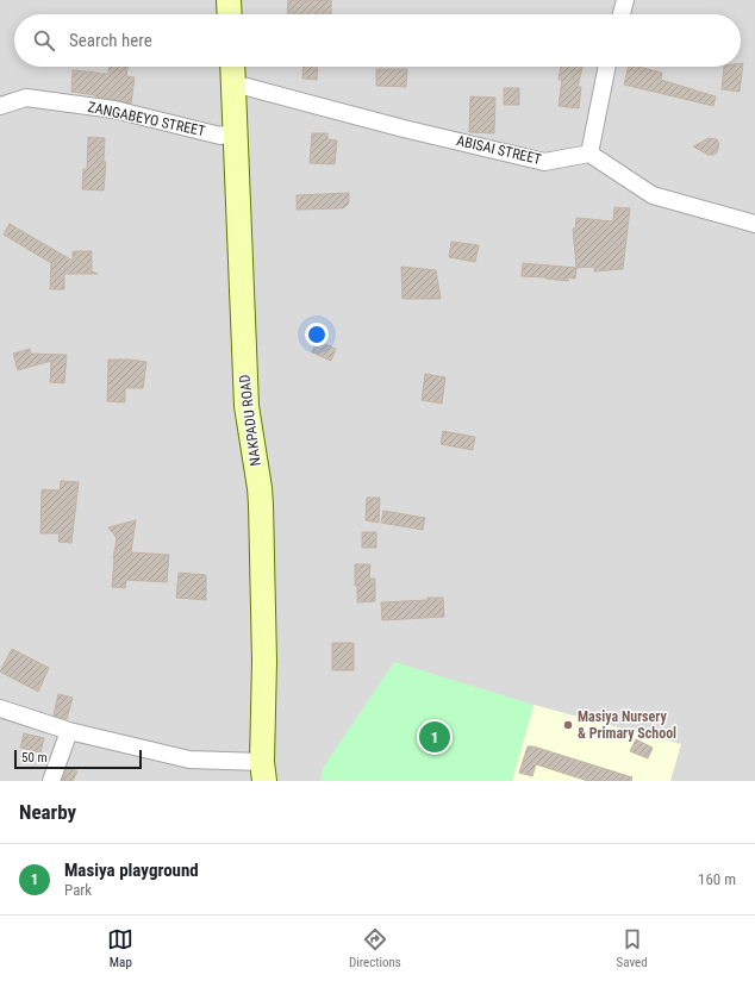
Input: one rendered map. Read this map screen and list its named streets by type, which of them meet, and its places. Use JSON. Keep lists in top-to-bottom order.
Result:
{
  "streets": {
    "street": ["ZANGABEYO STREET", "ABISAI STREET", "NAKPADU ROAD"]
  },
  "crossings": [
    ["ZANGABEYO STREET", "NAKPADU ROAD"],
    ["ABISAI STREET", "NAKPADU ROAD"]
  ],
  "places": ["Masiya Nursery & Primary School"],
  "scale_bar": "50 m",
  "page": {
    "search": "Search here",
    "pins": "1",
    "scale": "50 m",
    "heading": "Nearby",
    "list": [
      {
        "mark": "1",
        "name": "Masiya playground",
        "note": "Park",
        "value": "160 m"
      }
    ],
    "nav": ["Map", "Directions", "Saved"]
  }
}
